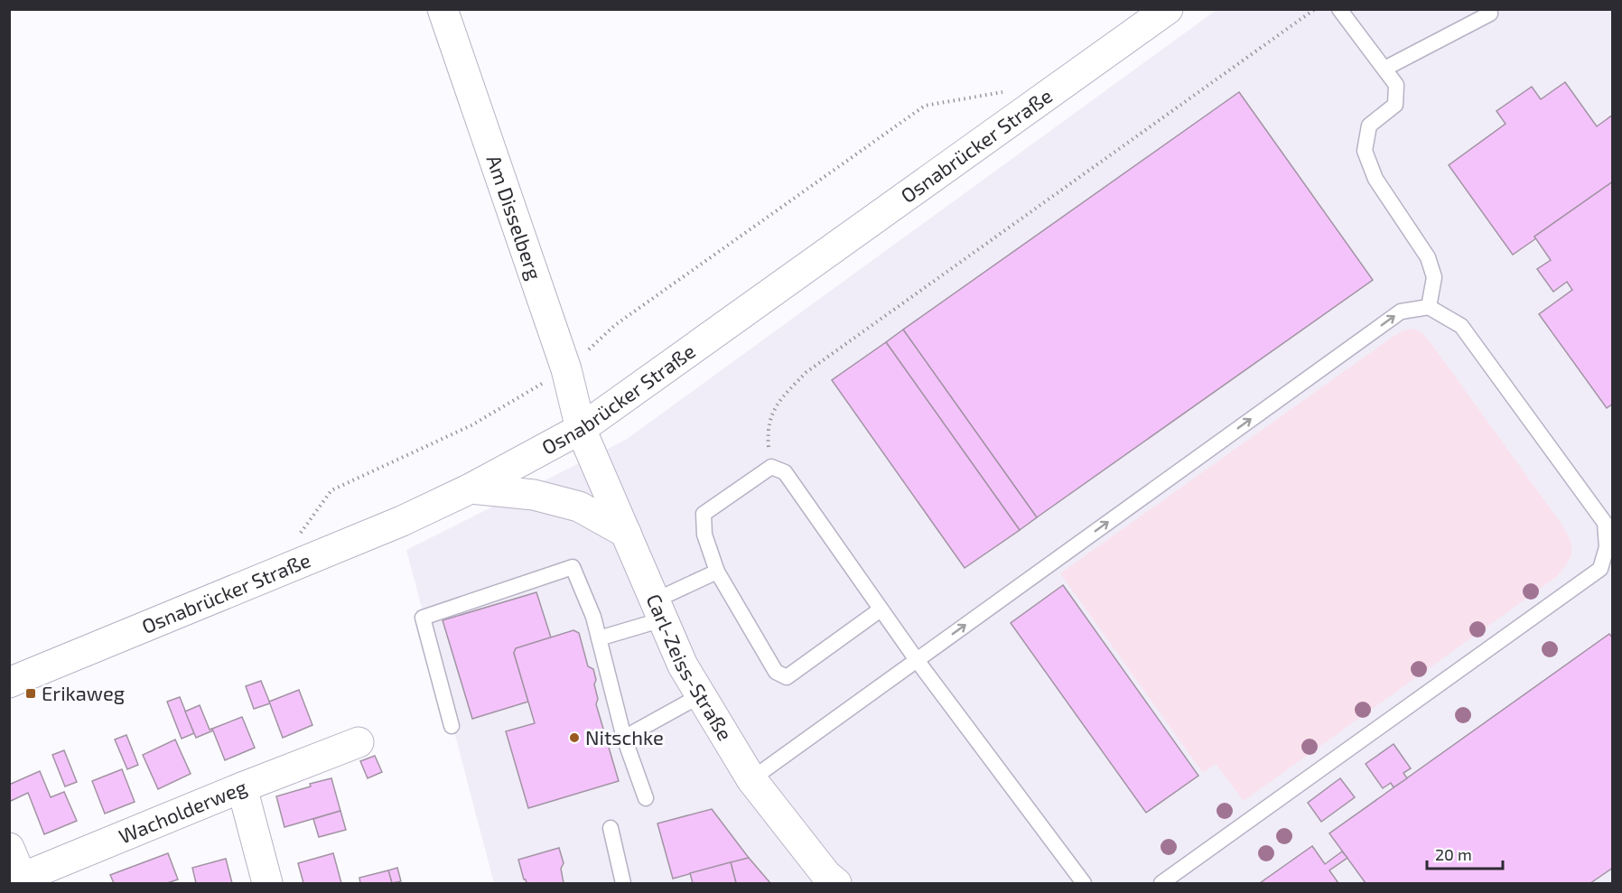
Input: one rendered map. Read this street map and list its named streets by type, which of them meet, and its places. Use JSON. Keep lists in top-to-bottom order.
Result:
{
  "streets": {
    "main road": [
      "Osnabrücker Straße",
      "Am Disselberg",
      "Carl-Zeiss-Straße",
      "Wacholderweg"
    ]
  },
  "crossings": [
    ["Osnabrücker Straße", "Am Disselberg"],
    ["Osnabrücker Straße", "Carl-Zeiss-Straße"],
    ["Am Disselberg", "Carl-Zeiss-Straße"]
  ],
  "places": {
    "transit": ["Erikaweg"],
    "other": ["Nitschke"]
  },
  "scale_bar": "20 m"
}
